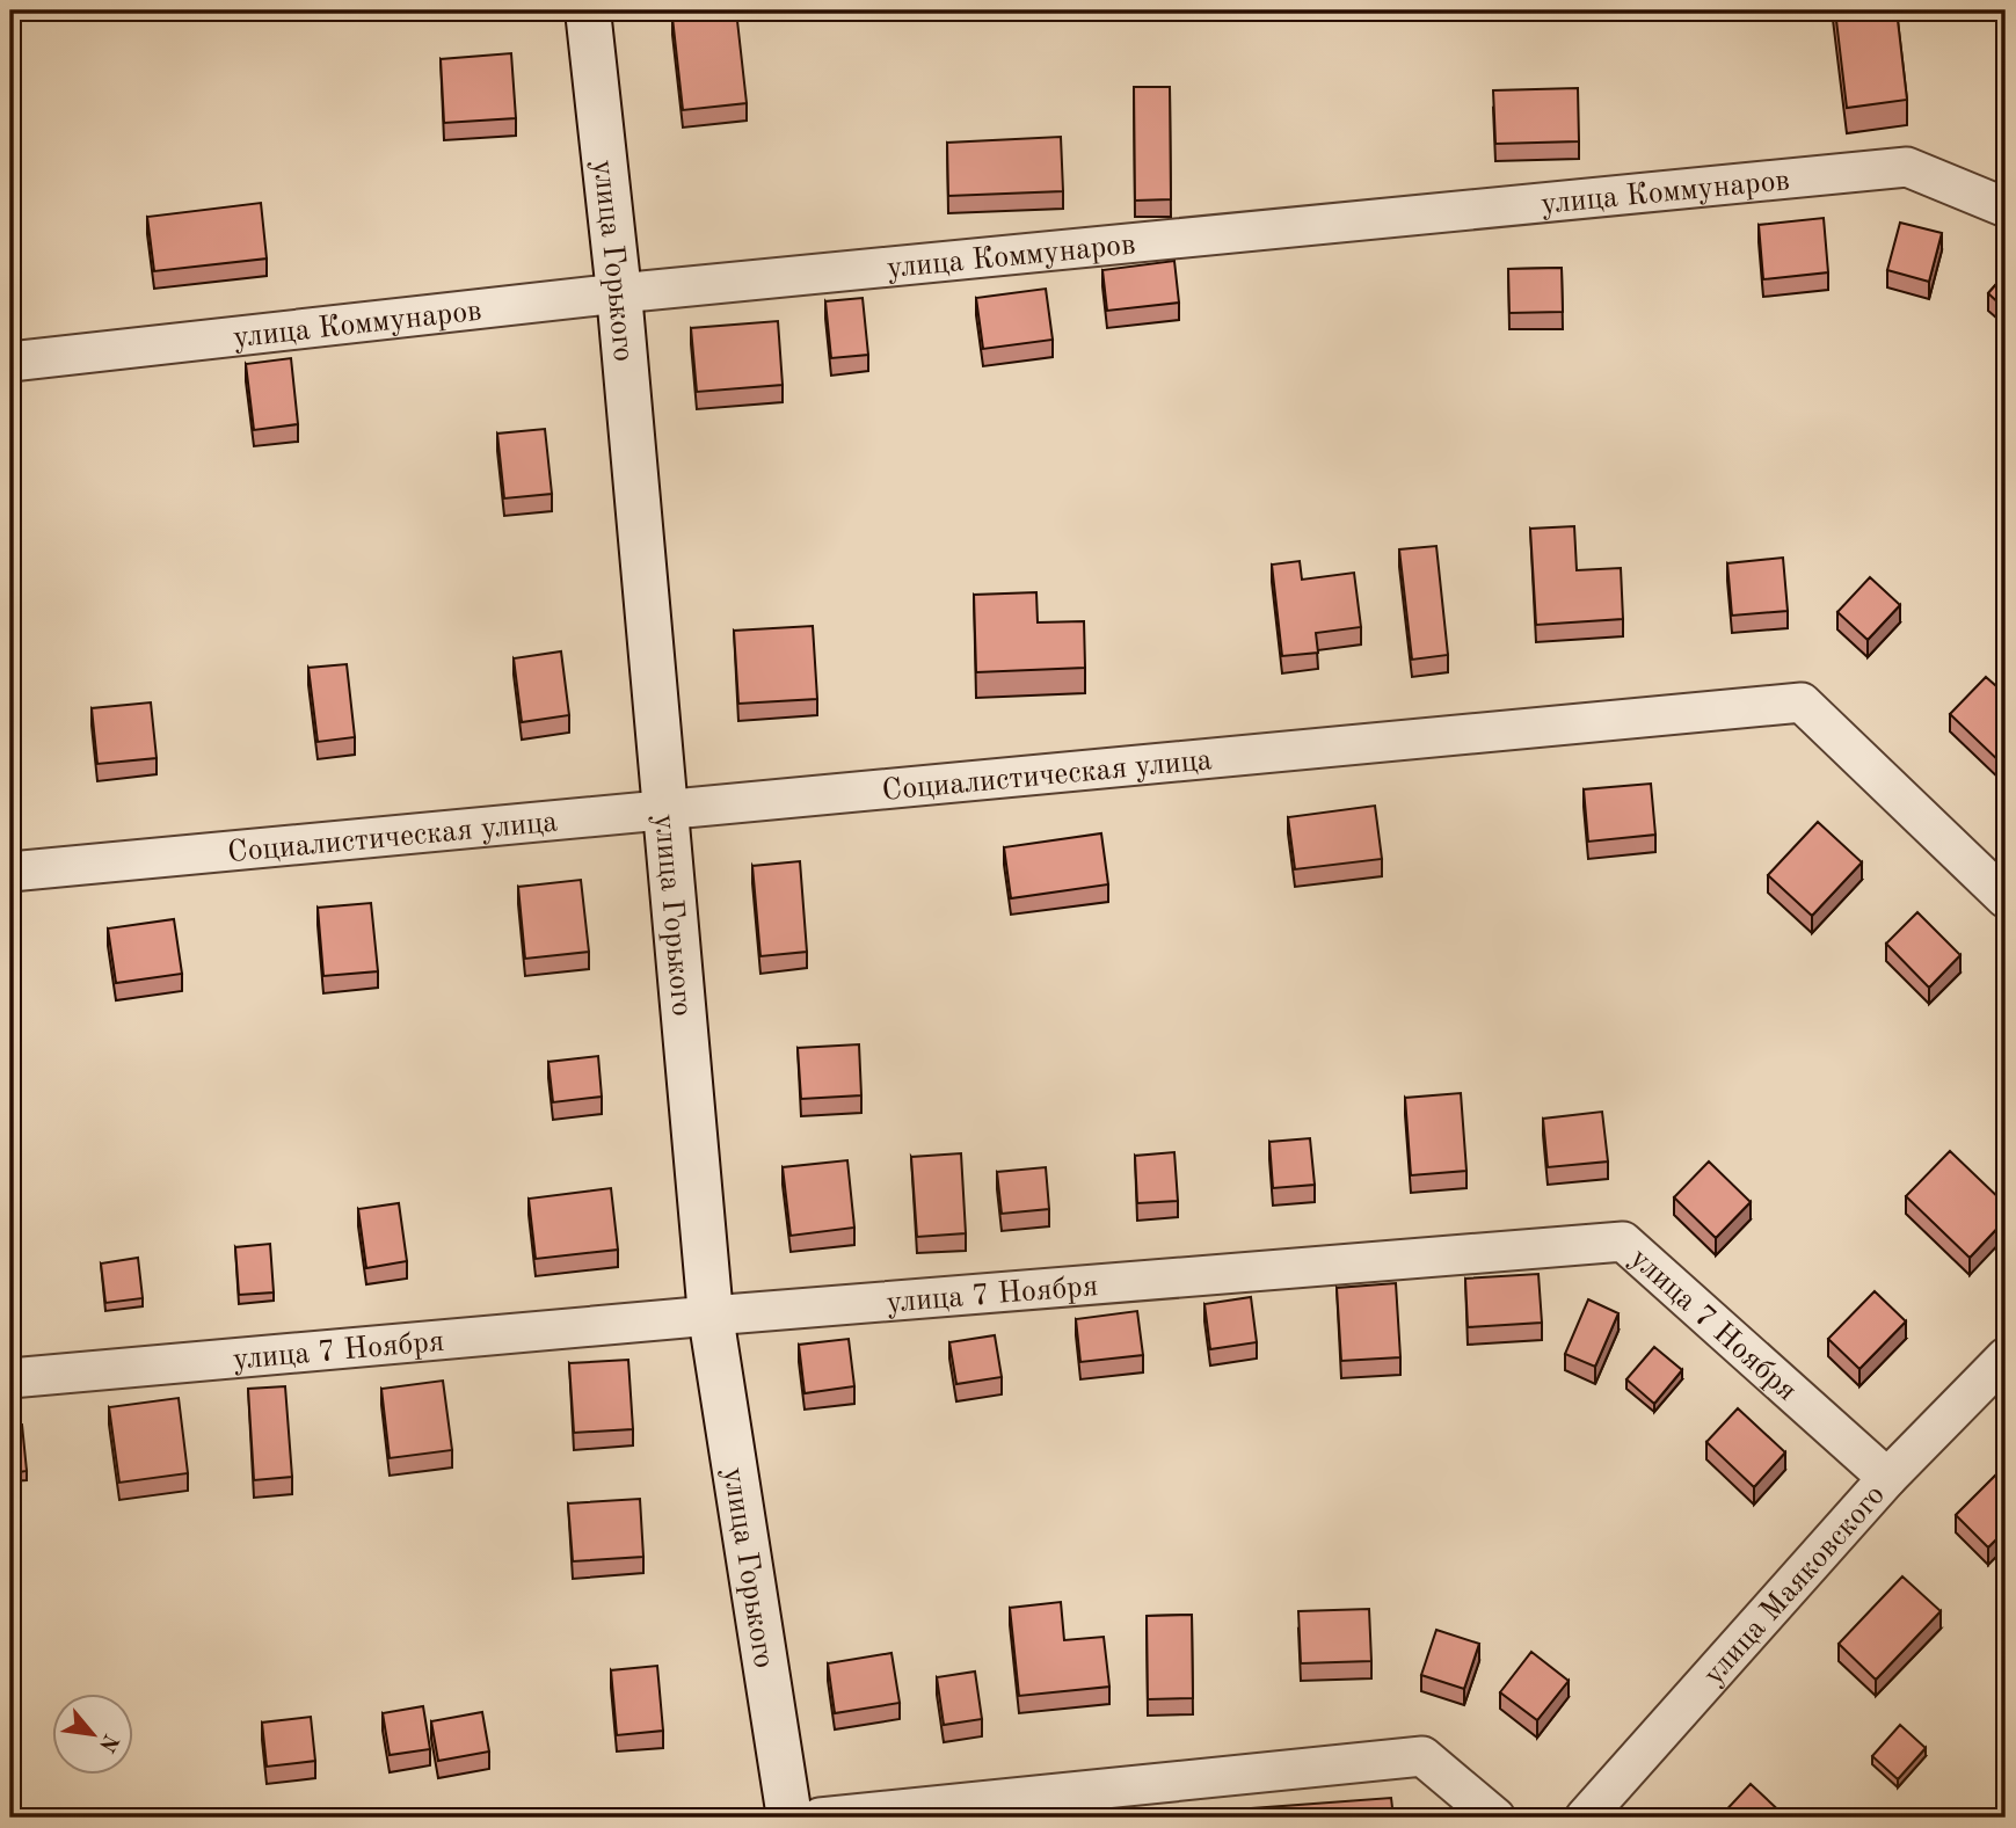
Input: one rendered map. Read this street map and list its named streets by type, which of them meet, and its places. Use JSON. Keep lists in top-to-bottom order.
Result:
{
  "streets": {
    "street": [
      "улица Коммунаров",
      "улица Горького",
      "Социалистическая улица",
      "улица 7 Ноября",
      "улица Маяковского"
    ]
  },
  "crossings": [
    ["улица Коммунаров", "улица Горького"],
    ["улица Горького", "Социалистическая улица"],
    ["улица Горького", "улица 7 Ноября"],
    ["улица 7 Ноября", "улица Маяковского"]
  ],
  "north": "bottom right"
}
